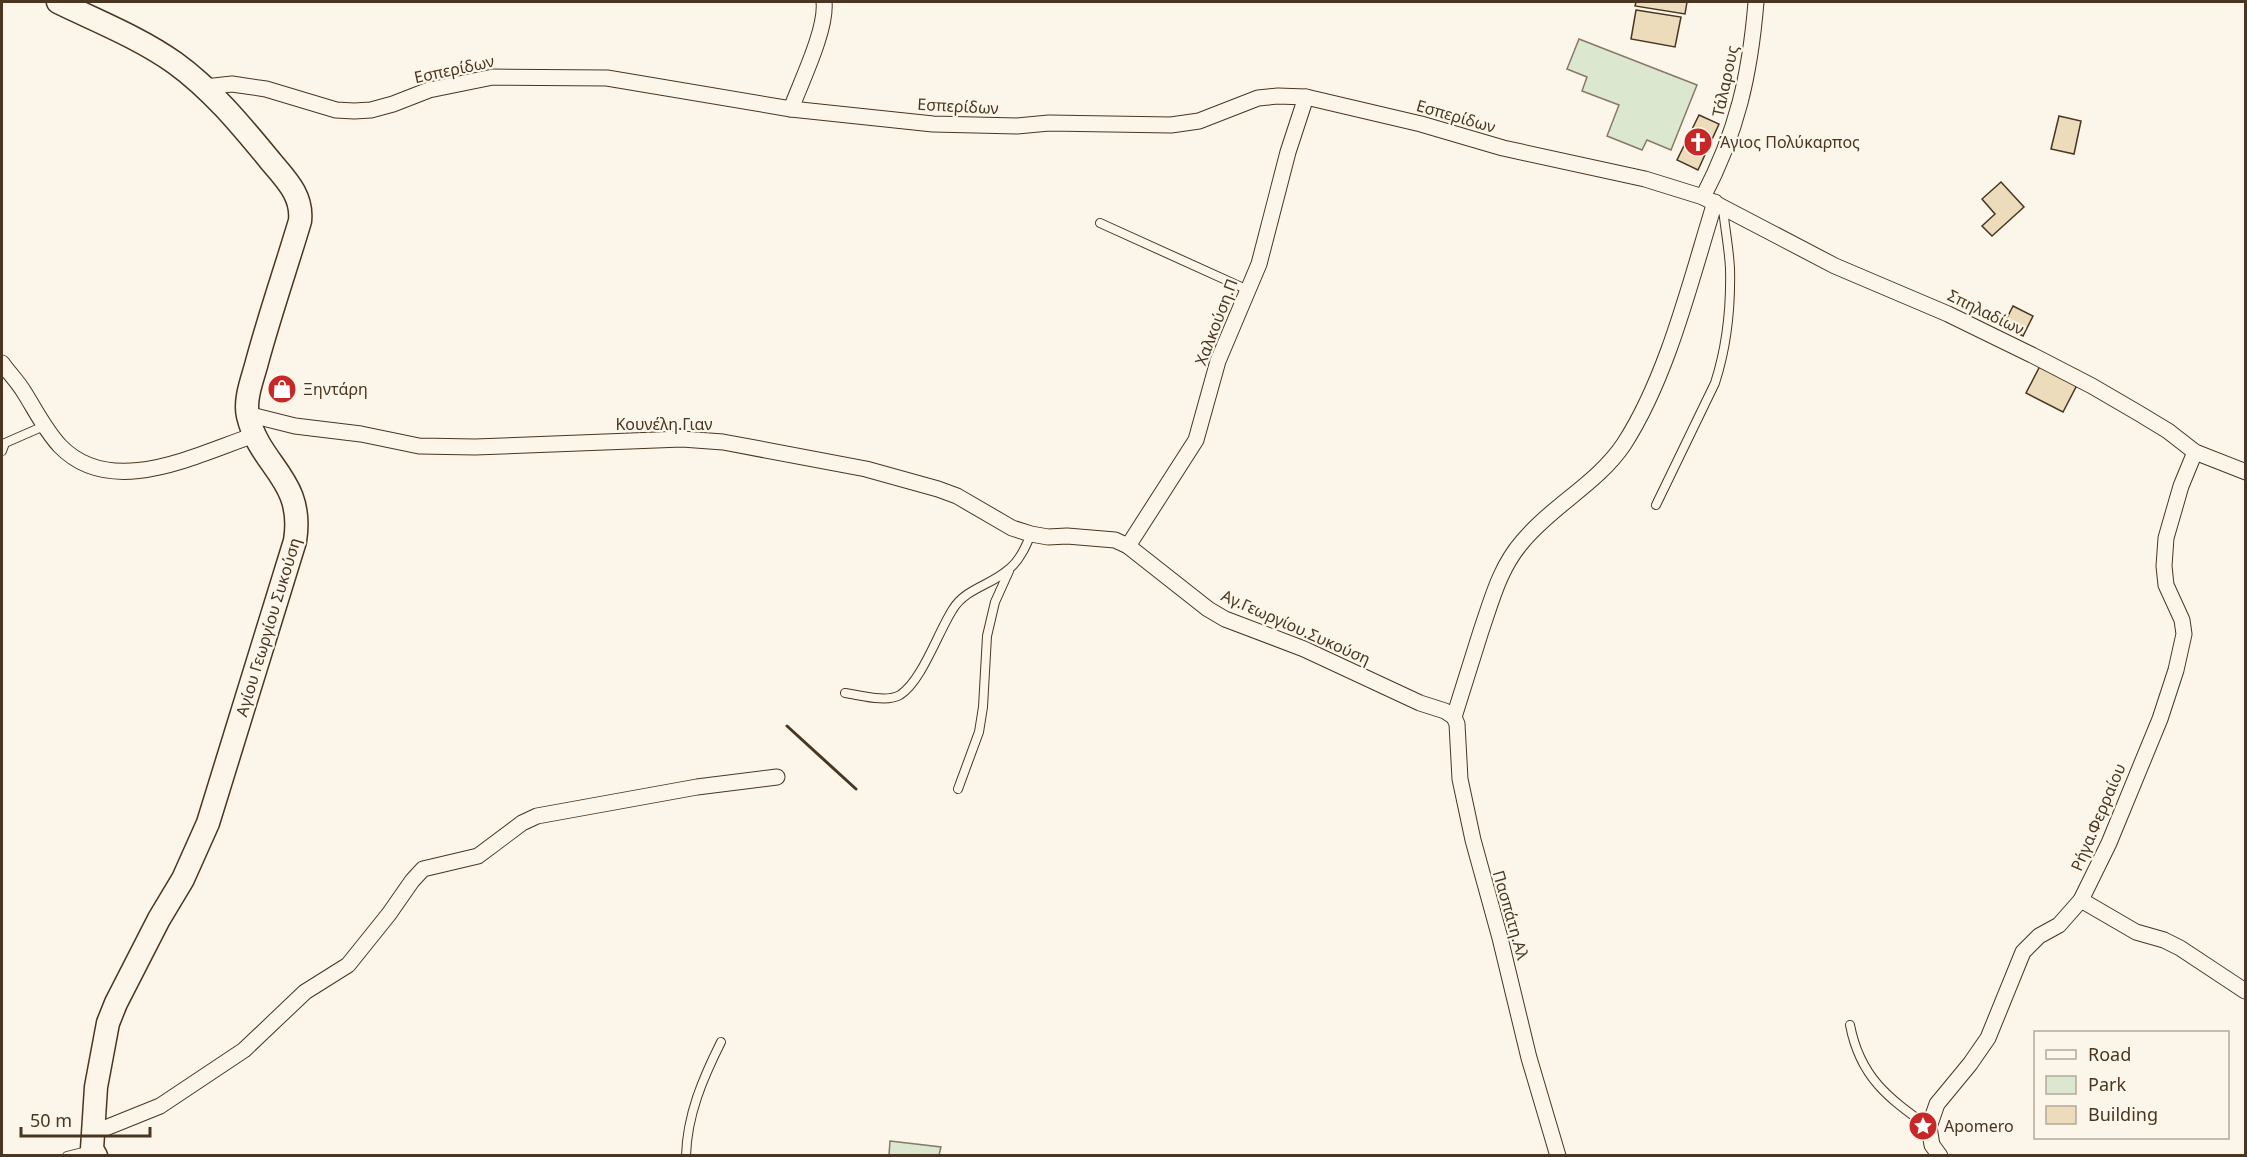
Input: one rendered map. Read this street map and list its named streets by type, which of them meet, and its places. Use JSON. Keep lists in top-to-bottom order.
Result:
{
  "streets": {
    "main road": ["Αγίου Γεωργίου Συκούση"],
    "street": [
      "Εσπερίδων",
      "Τάλαρους",
      "Σπηλαδίων",
      "Χαλκούση.Π",
      "Κουνέλη.Γιαν",
      "Αγ.Γεωργίου.Συκούση",
      "Ρήγα.Φερραίου",
      "Πασπάτη.Αλ"
    ]
  },
  "crossings": [
    ["Εσπερίδων", "Τάλαρους"],
    ["Εσπερίδων", "Σπηλαδίων"],
    ["Εσπερίδων", "Χαλκούση.Π"],
    ["Εσπερίδων", "Αγίου Γεωργίου Συκούση"],
    ["Τάλαρους", "Σπηλαδίων"],
    ["Τάλαρους", "Αγ.Γεωργίου.Συκούση"],
    ["Τάλαρους", "Πασπάτη.Αλ"],
    ["Σπηλαδίων", "Ρήγα.Φερραίου"],
    ["Χαλκούση.Π", "Αγ.Γεωργίου.Συκούση"],
    ["Κουνέλη.Γιαν", "Αγίου Γεωργίου Συκούση"],
    ["Κουνέλη.Γιαν", "Αγ.Γεωργίου.Συκούση"],
    ["Αγ.Γεωργίου.Συκούση", "Πασπάτη.Αλ"]
  ],
  "places": {
    "church": ["Άγιος Πολύκαρπος"],
    "shop": ["Ξηντάρη"],
    "place": ["Apomero"]
  },
  "legend": ["Road", "Park", "Building"],
  "scale_bar": "50 m"
}
